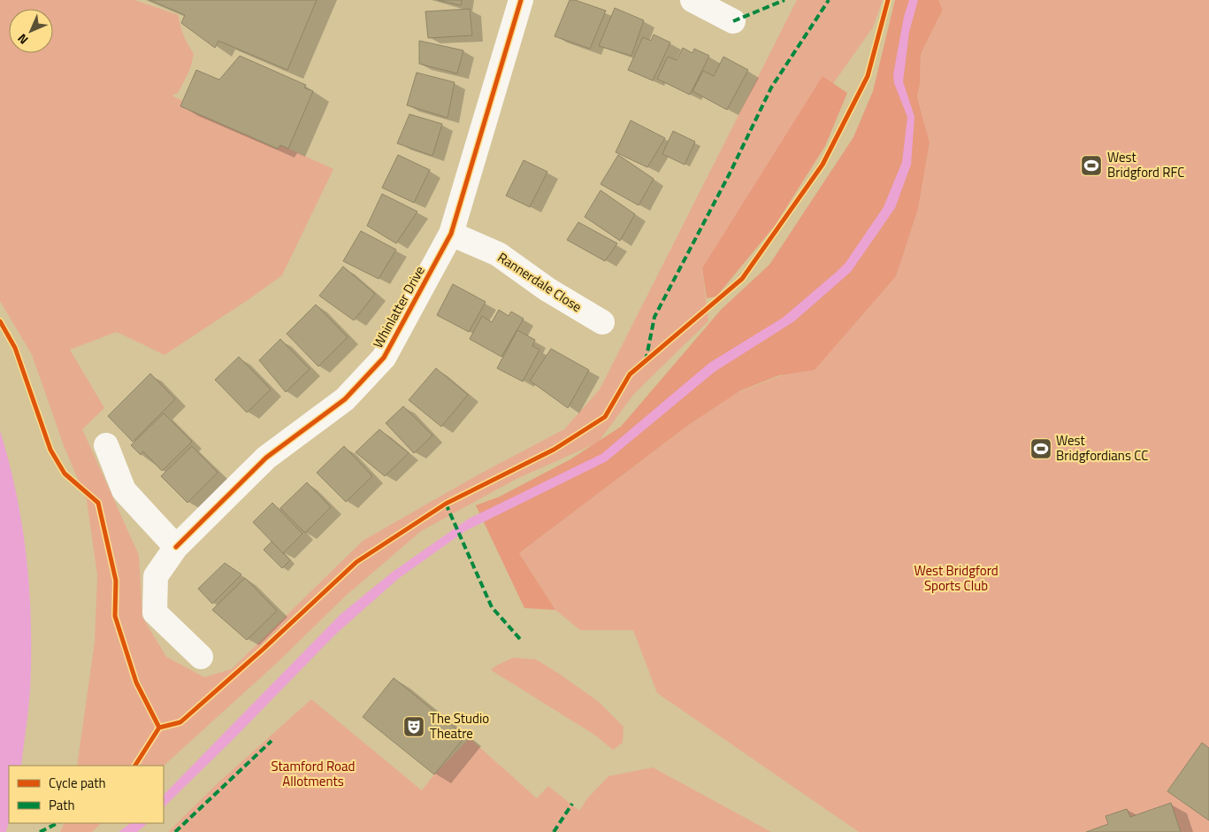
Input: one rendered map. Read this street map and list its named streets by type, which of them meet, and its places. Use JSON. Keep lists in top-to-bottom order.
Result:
{
  "streets": {
    "street": ["Rannerdale Close", "Whinlatter Drive"]
  },
  "crossings": [
    ["Rannerdale Close", "Whinlatter Drive"]
  ],
  "parks": ["West Bridgford Sports Club", "Stamford Road Allotments"],
  "places": {
    "sports": ["West Bridgford RFC", "West Bridgfordians CC"],
    "theatre": ["The Studio Theatre"]
  },
  "legend": ["Cycle path", "Path"],
  "north": "bottom left"
}
